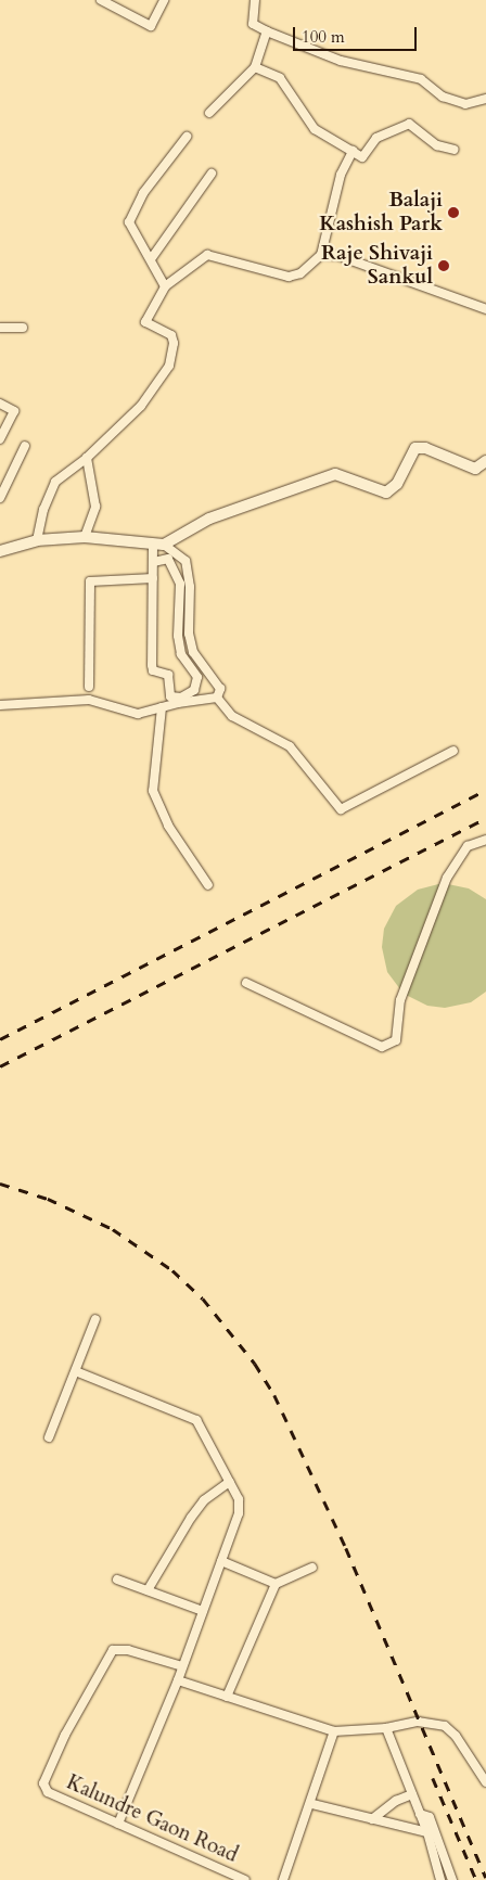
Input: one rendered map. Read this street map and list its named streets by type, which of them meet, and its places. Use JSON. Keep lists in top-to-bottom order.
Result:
{
  "streets": {
    "street": ["Kalundre Gaon Road"]
  },
  "places": ["Balaji Kashish Park", "Raje Shivaji Sankul"],
  "scale_bar": "100 m"
}
